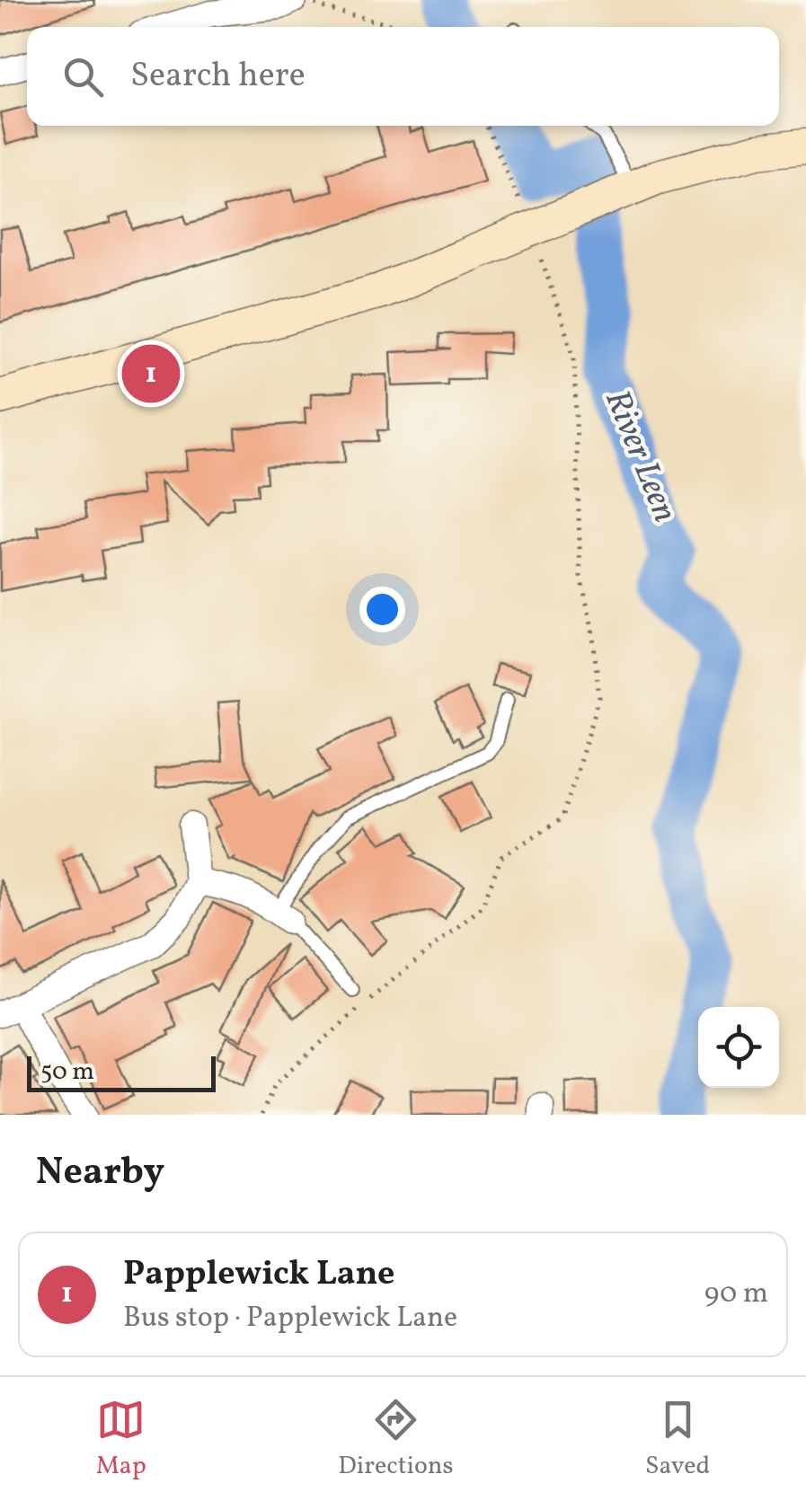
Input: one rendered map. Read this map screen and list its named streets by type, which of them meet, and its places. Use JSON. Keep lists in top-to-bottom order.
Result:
{
  "water": ["River Leen"],
  "scale_bar": "50 m",
  "page": {
    "search": "Search here",
    "pins": "1",
    "scale": "50 m",
    "heading": "Nearby",
    "list": [
      {
        "mark": "1",
        "name": "Papplewick Lane",
        "note": "Bus stop · Papplewick Lane",
        "value": "90 m"
      }
    ],
    "nav": ["Map", "Directions", "Saved"]
  }
}
